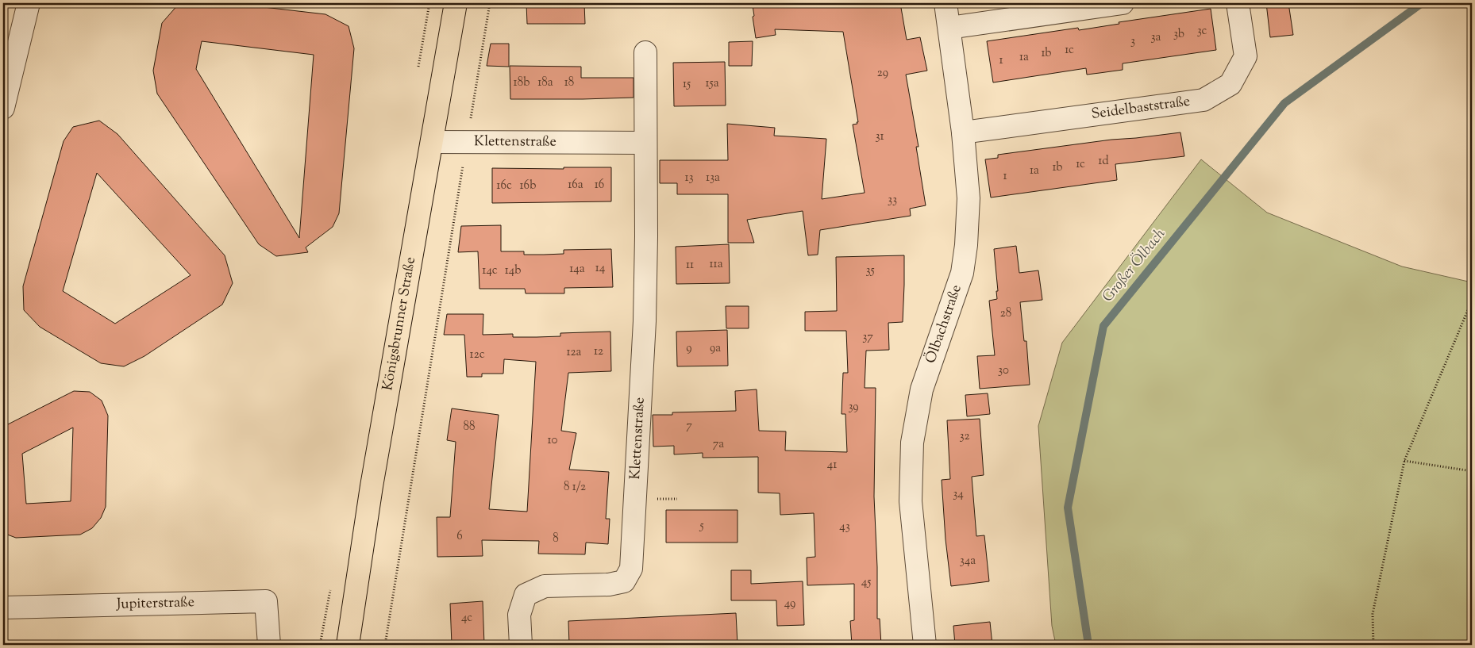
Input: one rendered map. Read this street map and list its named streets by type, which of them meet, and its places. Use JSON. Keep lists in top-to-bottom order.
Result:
{
  "streets": {
    "main road": ["Königsbrunner Straße"],
    "street": [
      "Seidelbaststraße",
      "Klettenstraße",
      "Ölbachstraße",
      "Jupiterstraße"
    ]
  },
  "crossings": [
    ["Seidelbaststraße", "Ölbachstraße"],
    ["Klettenstraße", "Königsbrunner Straße"]
  ],
  "water": ["Großer Ölbach"],
  "house_numbers": [
    "3c",
    "3b",
    "3a",
    "3",
    "1c",
    "1b",
    "1a",
    "1",
    "29",
    "18b",
    "18a",
    "18",
    "15a",
    "15",
    "31",
    "1d",
    "1c",
    "1b",
    "1a",
    "1",
    "13",
    "13a",
    "16a",
    "16",
    "16c",
    "16b",
    "33",
    "11a",
    "11",
    "14",
    "14a",
    "14c",
    "14b",
    "35",
    "28",
    "37",
    "9",
    "9a",
    "12",
    "12a",
    "12c",
    "30",
    "39",
    "7",
    "88",
    "32",
    "10",
    "7a",
    "41",
    "8 1/2",
    "34",
    "5",
    "43",
    "6",
    "8",
    "34a",
    "45",
    "49",
    "4c"
  ]
}
